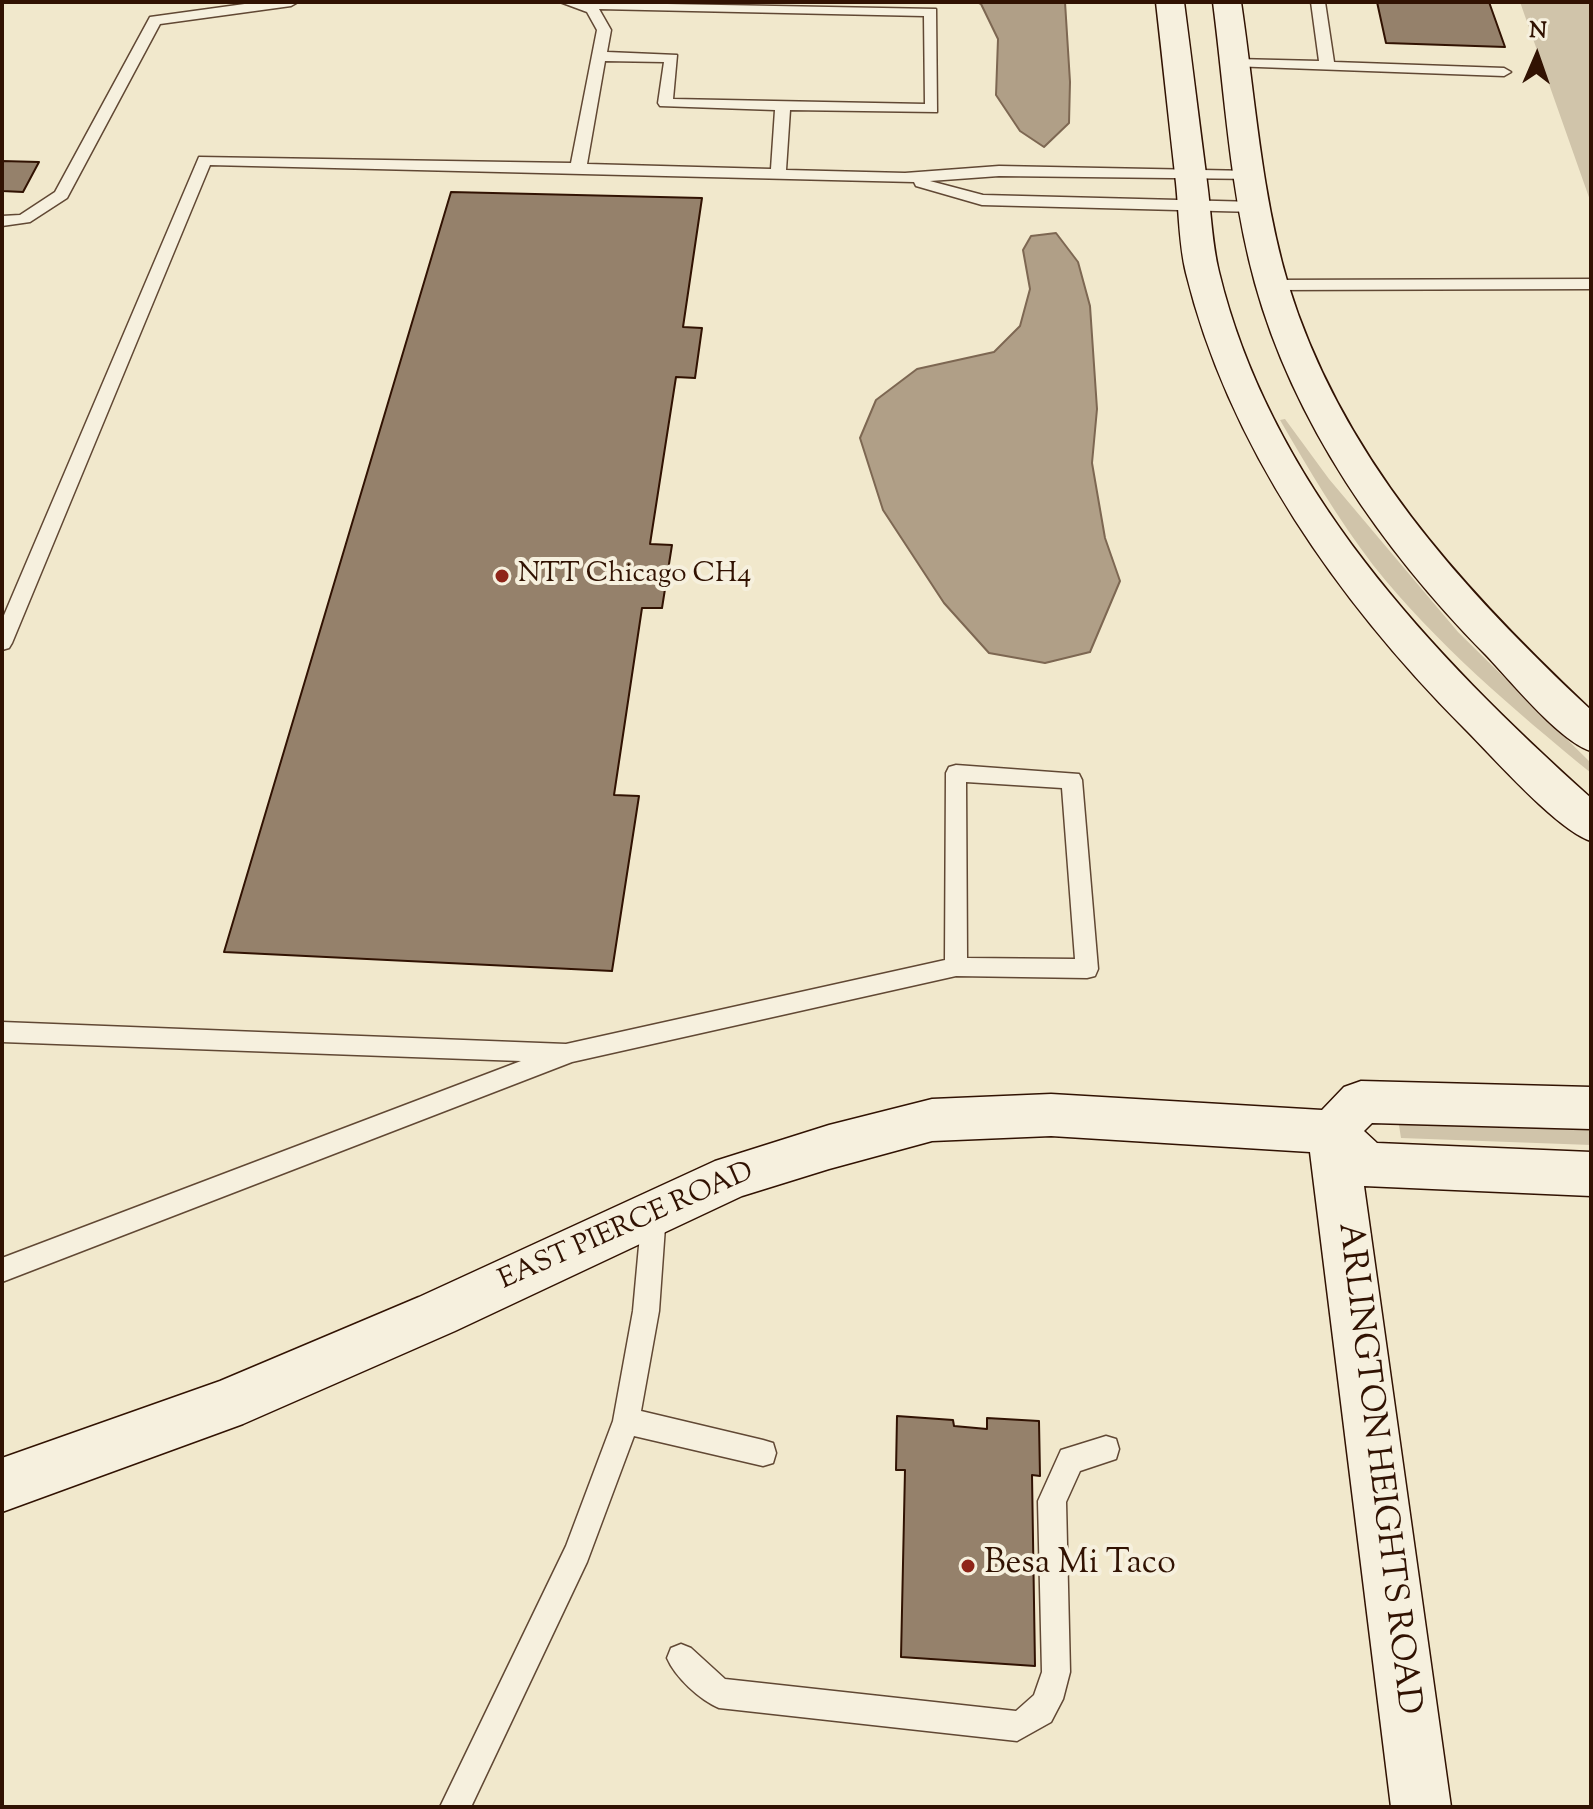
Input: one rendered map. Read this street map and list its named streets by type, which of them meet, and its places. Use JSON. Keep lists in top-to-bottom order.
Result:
{
  "streets": {
    "main road": ["EAST PIERCE ROAD", "ARLINGTON HEIGHTS ROAD"]
  },
  "crossings": [
    ["EAST PIERCE ROAD", "ARLINGTON HEIGHTS ROAD"]
  ],
  "places": ["NTT Chicago CH4", "Besa Mi Taco"],
  "north": "top"
}
